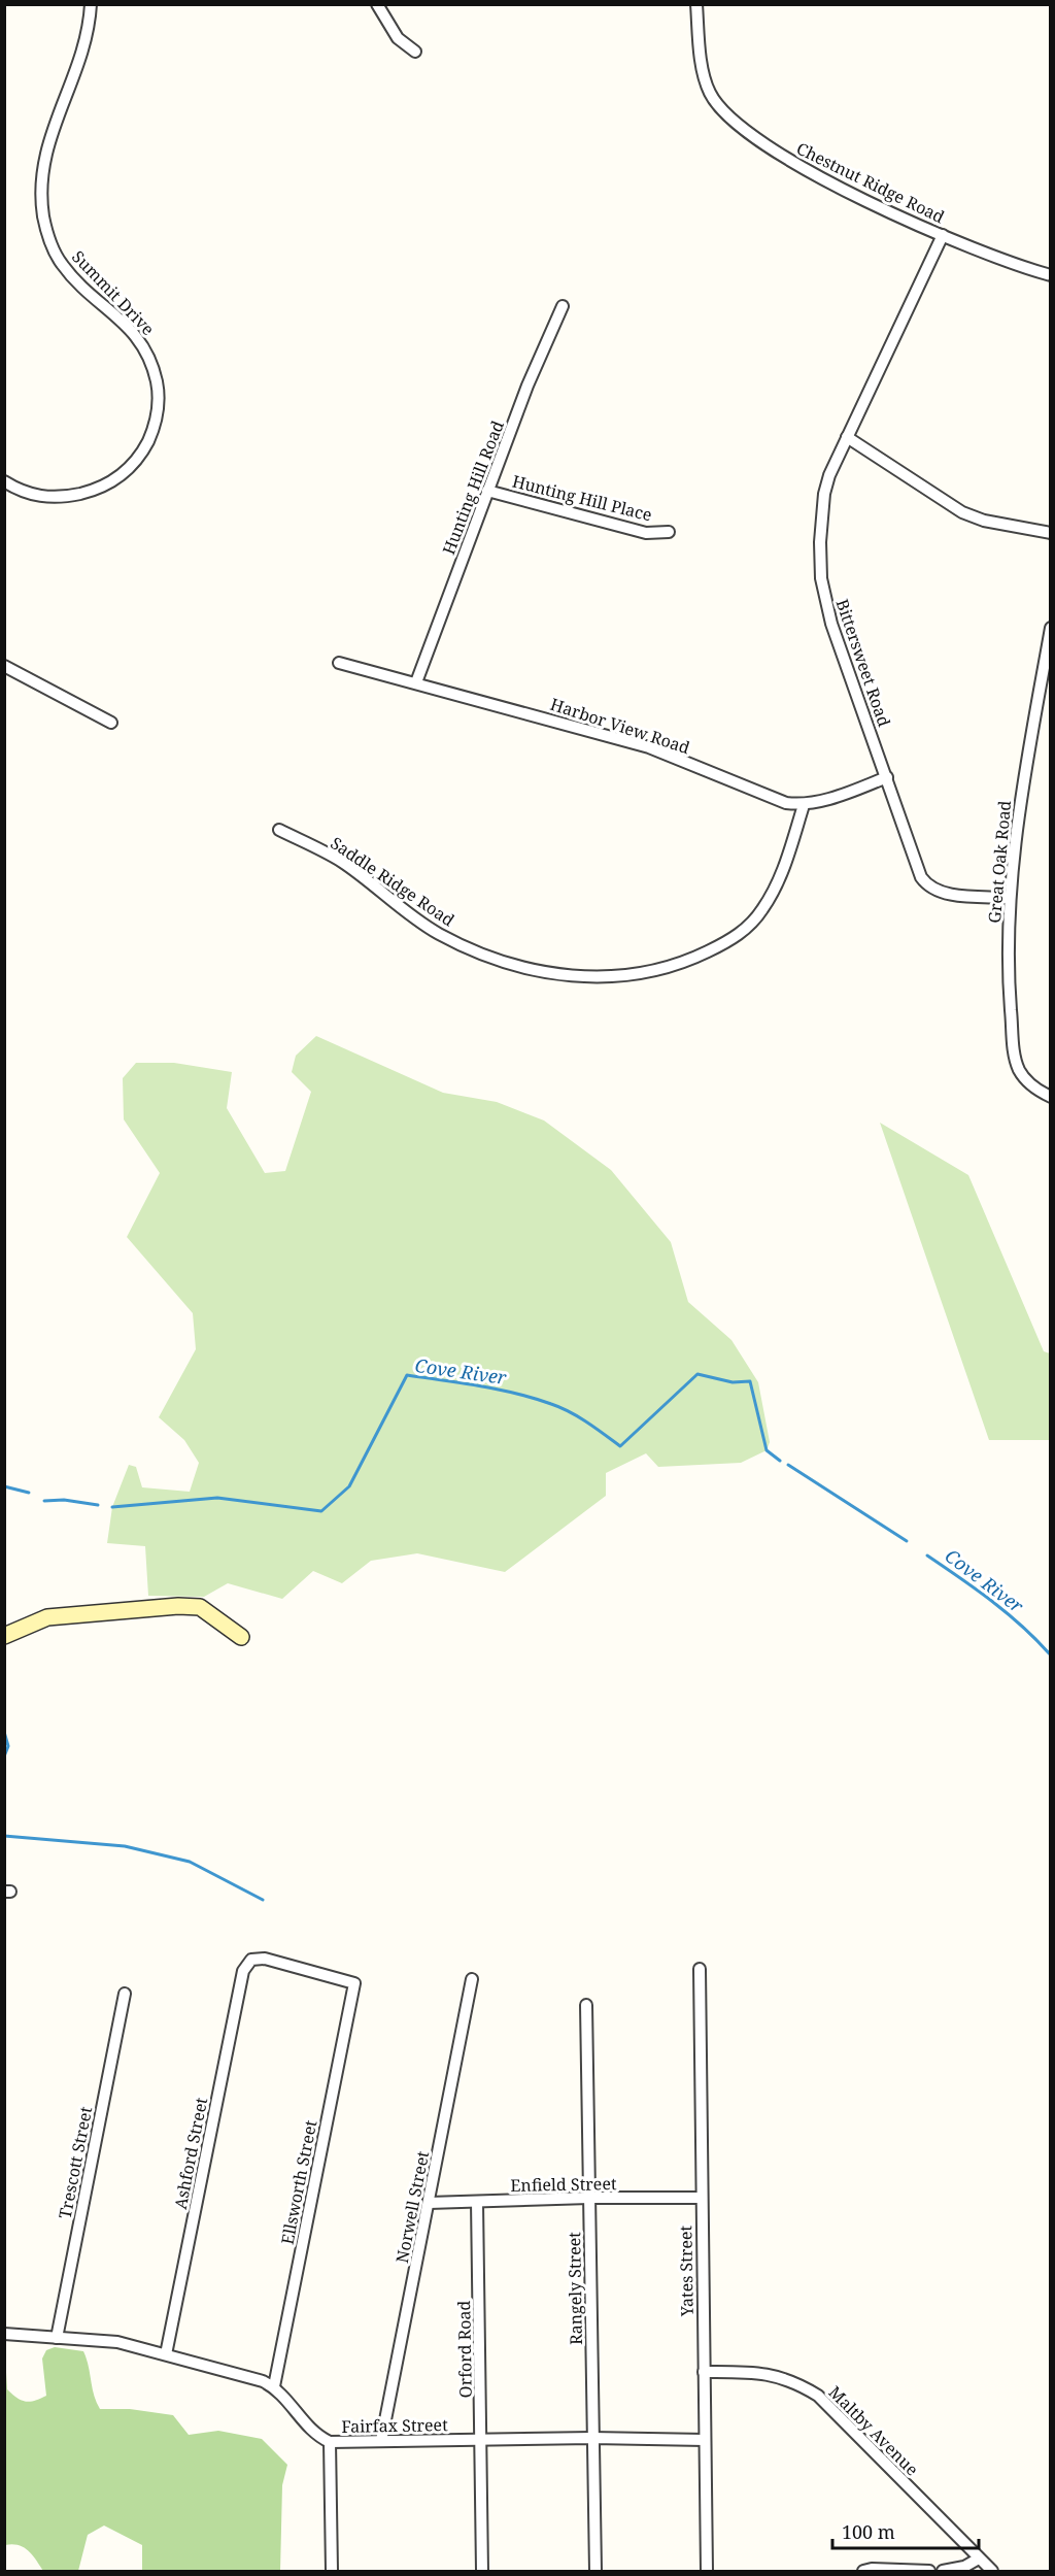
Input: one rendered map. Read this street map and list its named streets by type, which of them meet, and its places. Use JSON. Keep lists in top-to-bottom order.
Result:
{
  "streets": {
    "street": [
      "Chestnut Ridge Road",
      "Summit Drive",
      "Hunting Hill Road",
      "Hunting Hill Place",
      "Bittersweet Road",
      "Harbor View Road",
      "Great Oak Road",
      "Saddle Ridge Road",
      "Ashford Street",
      "Trescott Street",
      "Ellsworth Street",
      "Enfield Street",
      "Norwell Street",
      "Yates Street",
      "Rangely Street",
      "Orford Road",
      "Fairfax Street",
      "Maltby Avenue"
    ]
  },
  "crossings": [
    ["Chestnut Ridge Road", "Bittersweet Road"],
    ["Hunting Hill Road", "Hunting Hill Place"],
    ["Hunting Hill Road", "Harbor View Road"],
    ["Bittersweet Road", "Great Oak Road"],
    ["Harbor View Road", "Saddle Ridge Road"],
    ["Ashford Street", "Ellsworth Street"],
    ["Ellsworth Street", "Fairfax Street"],
    ["Enfield Street", "Norwell Street"],
    ["Enfield Street", "Yates Street"],
    ["Enfield Street", "Rangely Street"],
    ["Enfield Street", "Orford Road"],
    ["Norwell Street", "Fairfax Street"],
    ["Yates Street", "Fairfax Street"],
    ["Yates Street", "Maltby Avenue"],
    ["Rangely Street", "Fairfax Street"],
    ["Orford Road", "Fairfax Street"]
  ],
  "water": ["Cove River"],
  "scale_bar": "100 m"
}
